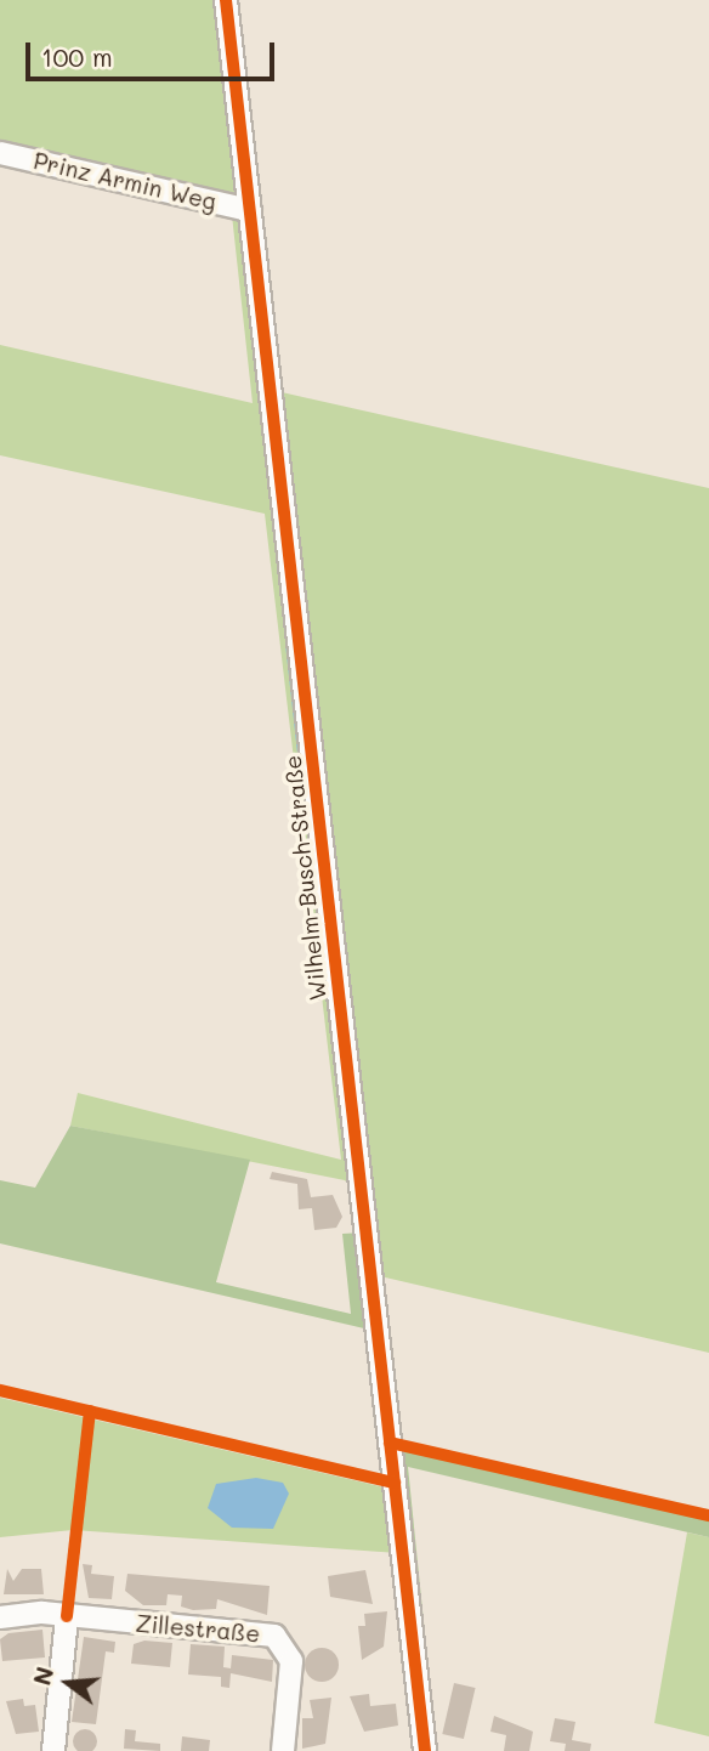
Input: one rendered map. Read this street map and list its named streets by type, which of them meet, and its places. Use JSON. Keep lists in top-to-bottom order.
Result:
{
  "streets": {
    "street": ["Prinz Armin Weg", "Wilhelm-Busch-Straße", "Zillestraße"]
  },
  "crossings": [
    ["Prinz Armin Weg", "Wilhelm-Busch-Straße"]
  ],
  "scale_bar": "100 m",
  "north": "left"
}
